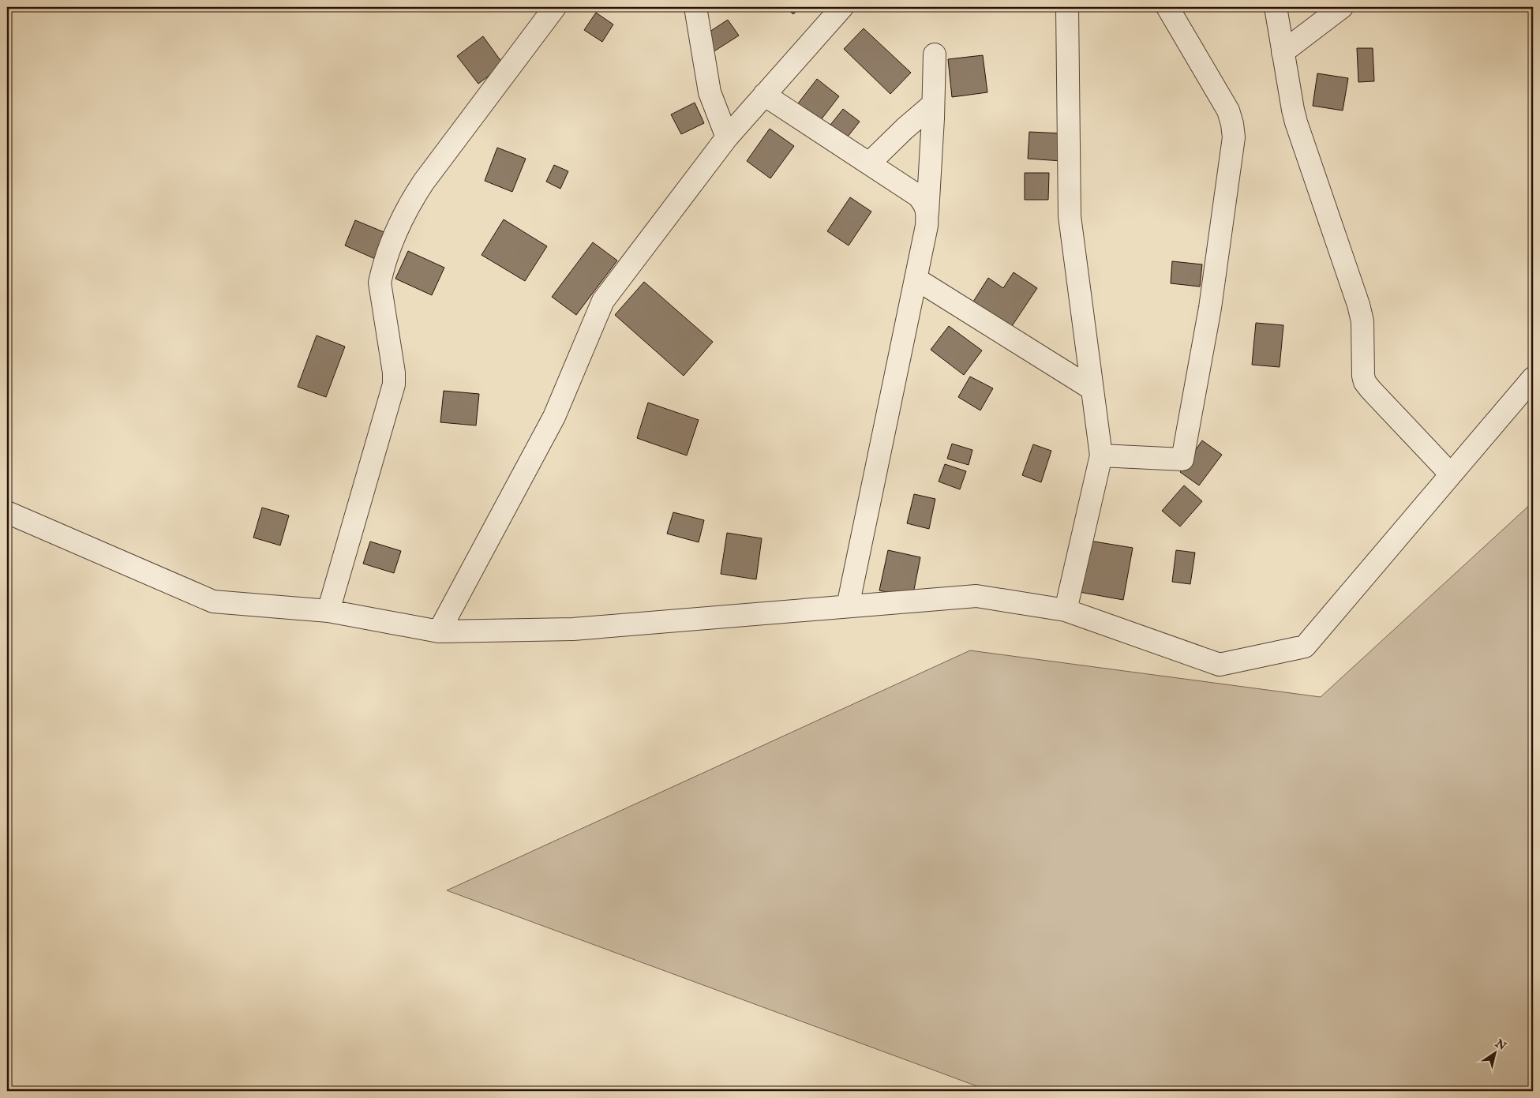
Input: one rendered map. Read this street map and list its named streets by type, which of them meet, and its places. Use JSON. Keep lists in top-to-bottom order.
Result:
{
  "north": "top right"
}
